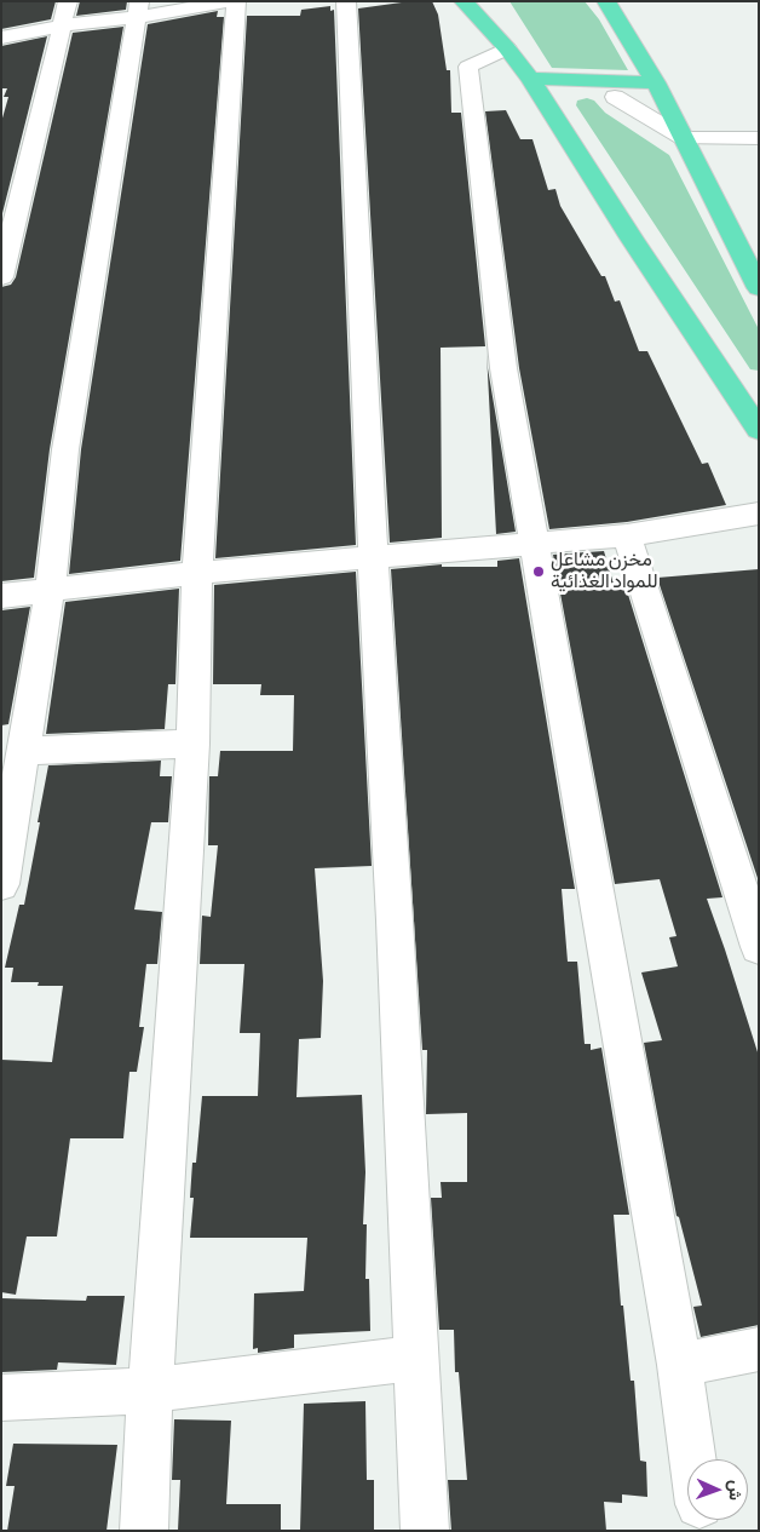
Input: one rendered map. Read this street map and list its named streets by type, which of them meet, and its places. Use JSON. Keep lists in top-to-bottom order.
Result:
{
  "places": ["مخزن مشاعل للمواد الغذائية"],
  "north": "right"
}
